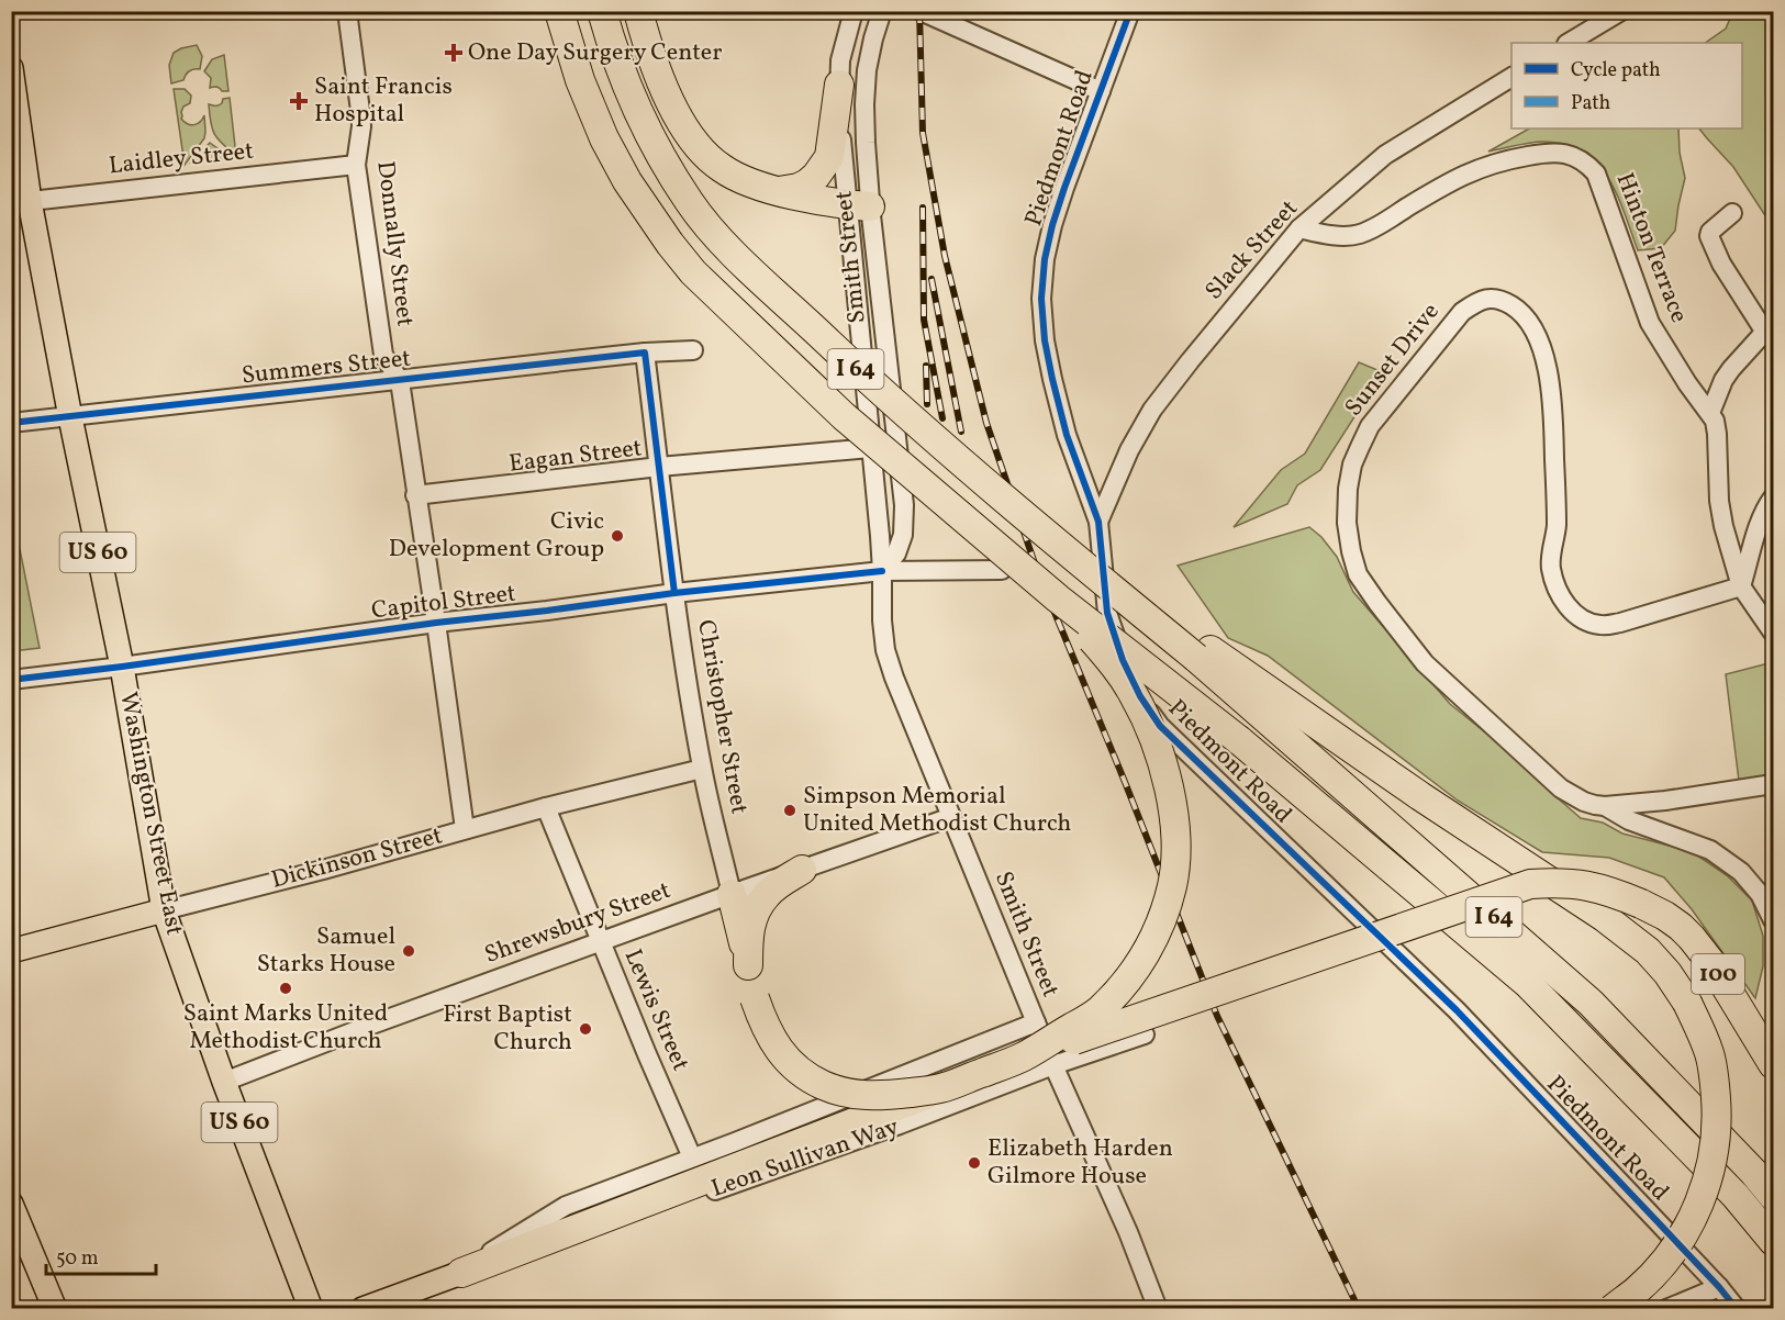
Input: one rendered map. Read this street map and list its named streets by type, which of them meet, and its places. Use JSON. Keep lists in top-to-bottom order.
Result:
{
  "streets": {
    "highway": ["I 64", "100"],
    "main road": [
      "US 60",
      "Washington Street East",
      "Dickinson Street",
      "Leon Sullivan Way"
    ],
    "street": [
      "Piedmont Road",
      "Laidley Street",
      "Donnally Street",
      "Hinton Terrace",
      "Slack Street",
      "Smith Street",
      "Sunset Drive",
      "Summers Street",
      "Eagan Street",
      "Capitol Street",
      "Christopher Street",
      "Shrewsbury Street",
      "Lewis Street"
    ]
  },
  "crossings": [
    ["Piedmont Road", "Slack Street"],
    ["Laidley Street", "Donnally Street"],
    ["Laidley Street", "Washington Street East"],
    ["Donnally Street", "Summers Street"],
    ["Donnally Street", "Eagan Street"],
    ["Donnally Street", "Capitol Street"],
    ["Donnally Street", "Dickinson Street"],
    ["Hinton Terrace", "Slack Street"],
    ["Hinton Terrace", "Sunset Drive"],
    ["Smith Street", "Eagan Street"],
    ["Smith Street", "Capitol Street"],
    ["Smith Street", "Shrewsbury Street"],
    ["Smith Street", "Leon Sullivan Way"],
    ["Summers Street", "Christopher Street"],
    ["Summers Street", "Washington Street East"],
    ["Eagan Street", "Christopher Street"],
    ["Capitol Street", "Christopher Street"],
    ["Capitol Street", "Washington Street East"],
    ["Christopher Street", "Dickinson Street"],
    ["Christopher Street", "Shrewsbury Street"],
    ["Washington Street East", "Dickinson Street"],
    ["Washington Street East", "Shrewsbury Street"],
    ["Dickinson Street", "Lewis Street"],
    ["Shrewsbury Street", "Lewis Street"],
    ["Lewis Street", "Leon Sullivan Way"]
  ],
  "places": {
    "health": ["One Day Surgery Center", "Saint Francis Hospital"],
    "other": [
      "Civic Development Group",
      "Simpson Memorial United Methodist Church",
      "Samuel Starks House",
      "Saint Marks United Methodist Church",
      "First Baptist Church",
      "Elizabeth Harden Gilmore House"
    ]
  },
  "legend": ["Cycle path", "Path"],
  "scale_bar": "50 m"
}
